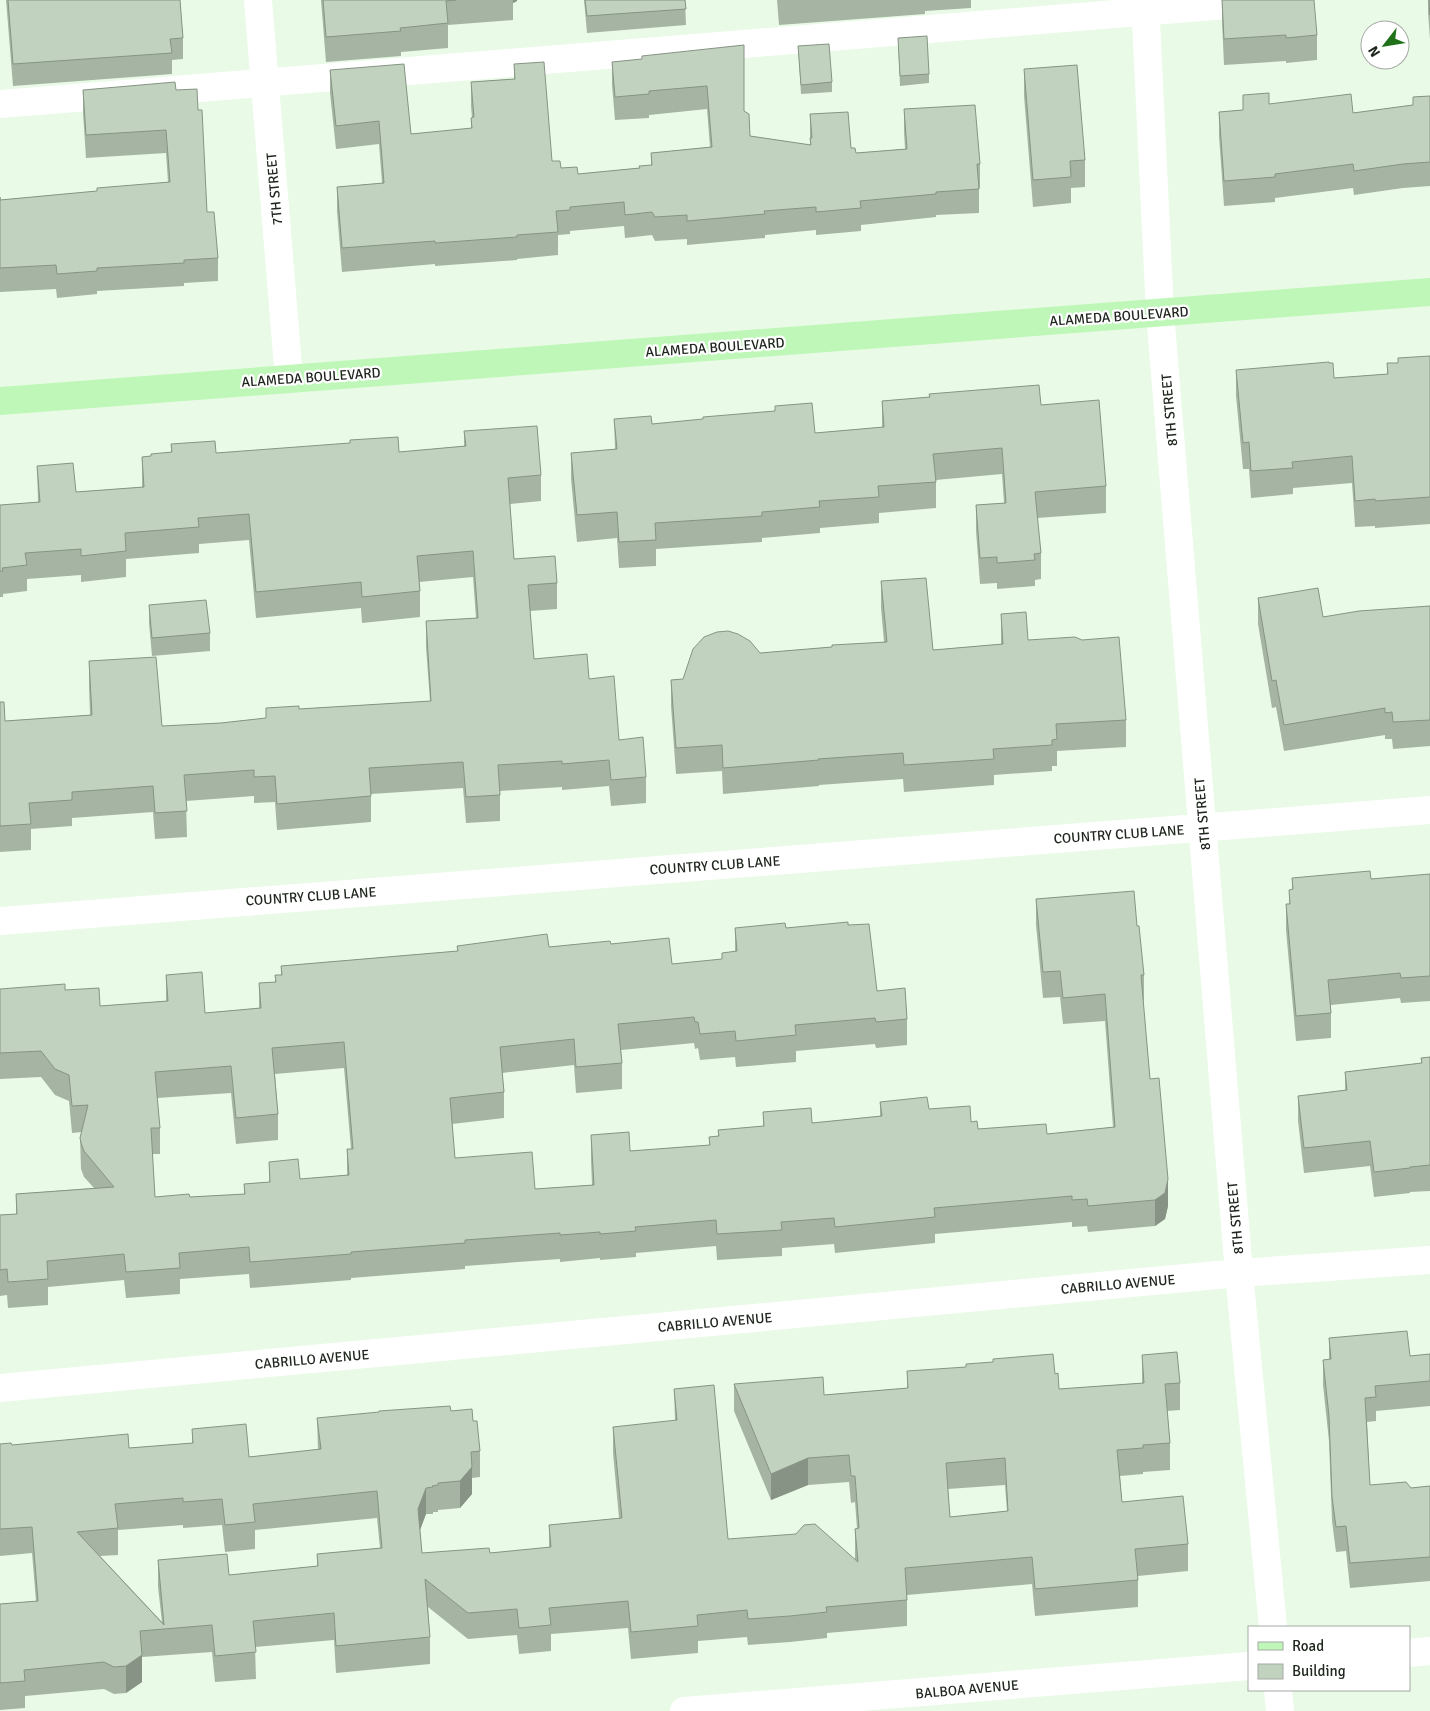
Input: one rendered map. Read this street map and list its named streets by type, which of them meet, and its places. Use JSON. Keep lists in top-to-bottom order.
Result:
{
  "streets": {
    "main road": ["ALAMEDA BOULEVARD"],
    "street": [
      "7TH STREET",
      "8TH STREET",
      "COUNTRY CLUB LANE",
      "CABRILLO AVENUE",
      "BALBOA AVENUE"
    ]
  },
  "crossings": [
    ["7TH STREET", "ALAMEDA BOULEVARD"],
    ["ALAMEDA BOULEVARD", "8TH STREET"],
    ["8TH STREET", "COUNTRY CLUB LANE"],
    ["8TH STREET", "CABRILLO AVENUE"]
  ],
  "legend": ["Road", "Building"],
  "north": "bottom left"
}
